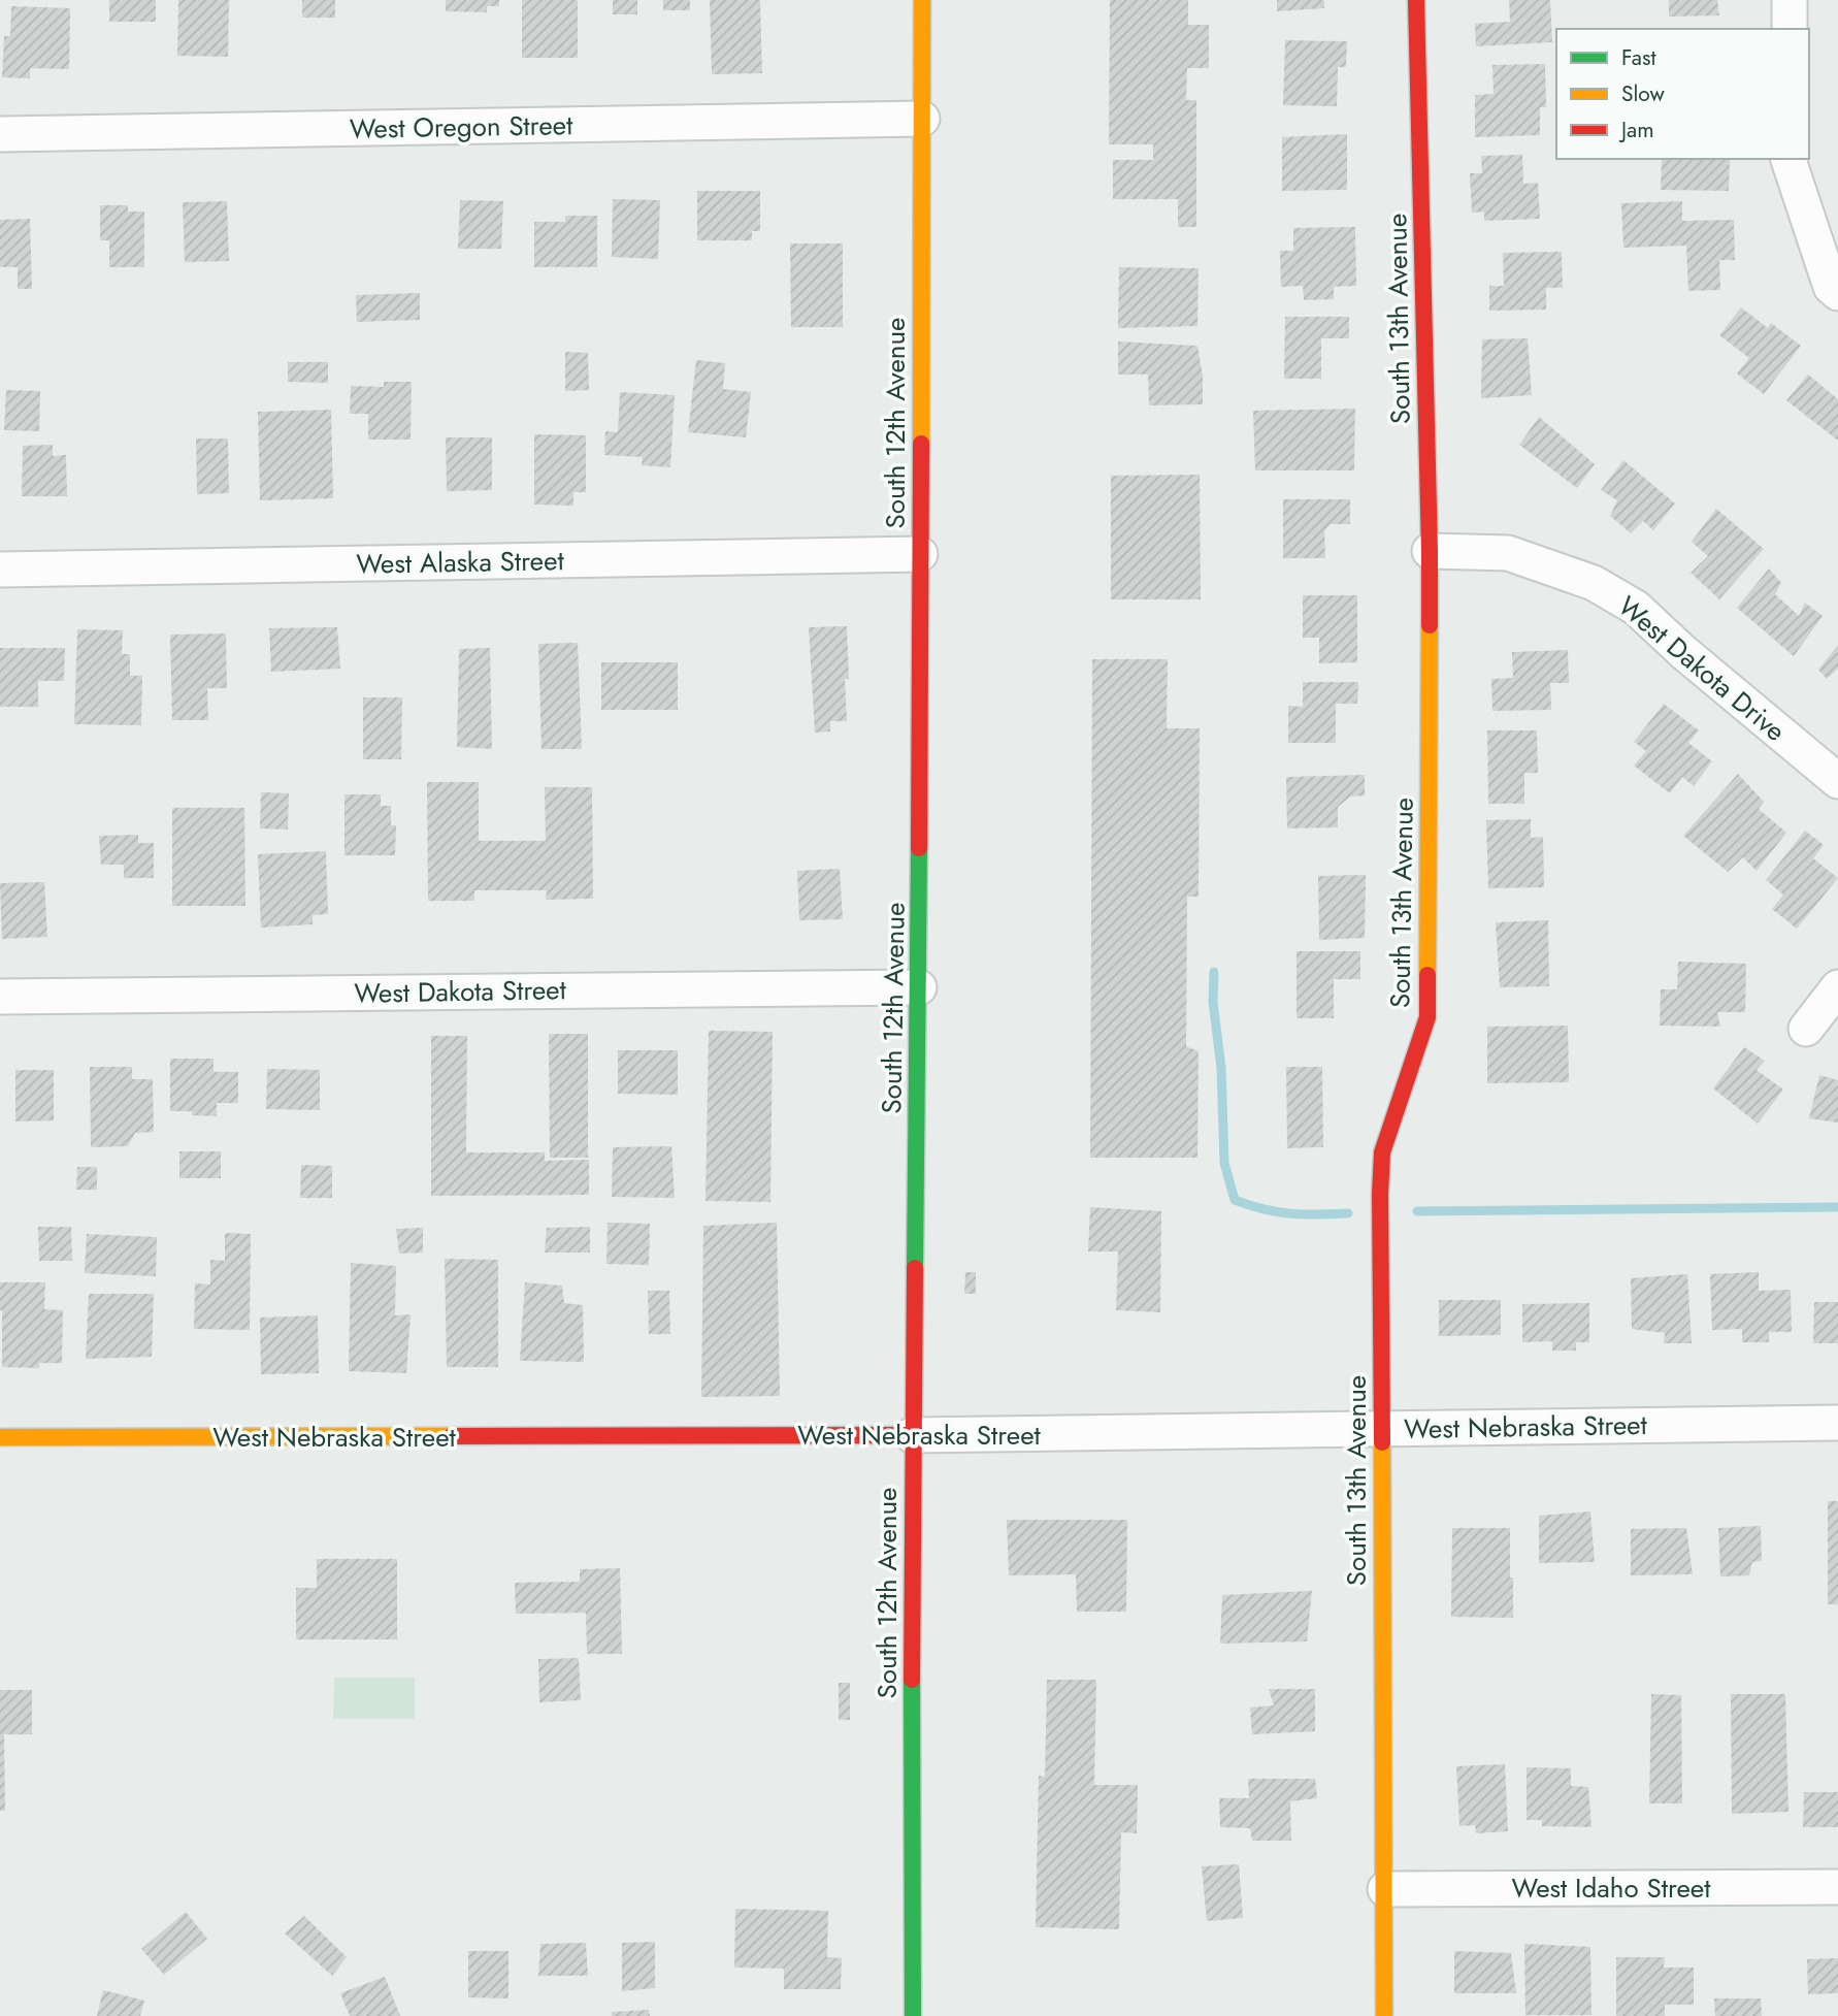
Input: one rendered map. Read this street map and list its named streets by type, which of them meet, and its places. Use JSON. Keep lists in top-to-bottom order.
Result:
{
  "streets": {
    "street": [
      "West Oregon Street",
      "South 13th Avenue",
      "South 12th Avenue",
      "West Alaska Street",
      "West Dakota Drive",
      "West Dakota Street",
      "West Nebraska Street",
      "West Idaho Street"
    ]
  },
  "crossings": [
    ["West Oregon Street", "South 12th Avenue"],
    ["South 13th Avenue", "West Dakota Drive"],
    ["South 13th Avenue", "West Nebraska Street"],
    ["South 13th Avenue", "West Idaho Street"],
    ["South 12th Avenue", "West Alaska Street"],
    ["South 12th Avenue", "West Dakota Street"],
    ["South 12th Avenue", "West Nebraska Street"]
  ],
  "legend": ["Fast", "Slow", "Jam"]
}
